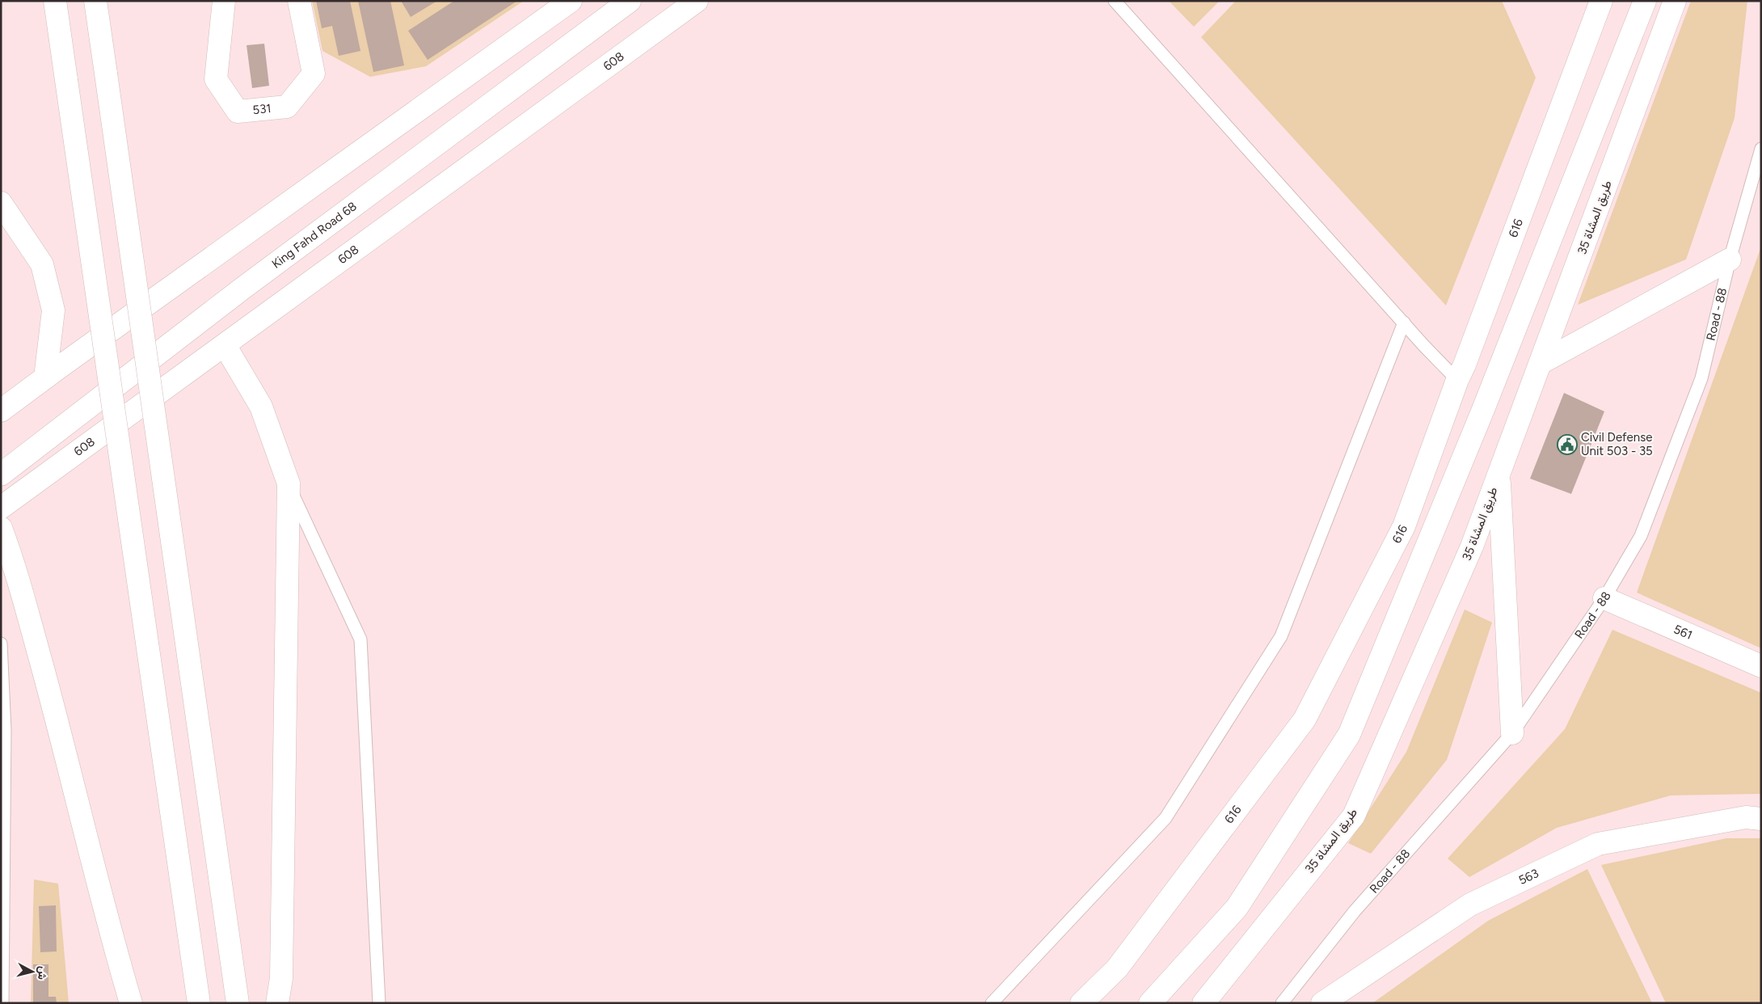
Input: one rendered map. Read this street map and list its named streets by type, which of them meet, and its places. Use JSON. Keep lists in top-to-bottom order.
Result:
{
  "streets": {
    "main road": [
      "608",
      "531",
      "طريق المشاة 35",
      "616",
      "King Fahd Road 68",
      "561",
      "563"
    ],
    "lane": ["Road - 88"]
  },
  "crossings": [
    ["Road - 88", "561"]
  ],
  "places": {
    "public building": ["Civil Defense Unit 503 - 35"]
  },
  "north": "right"
}
